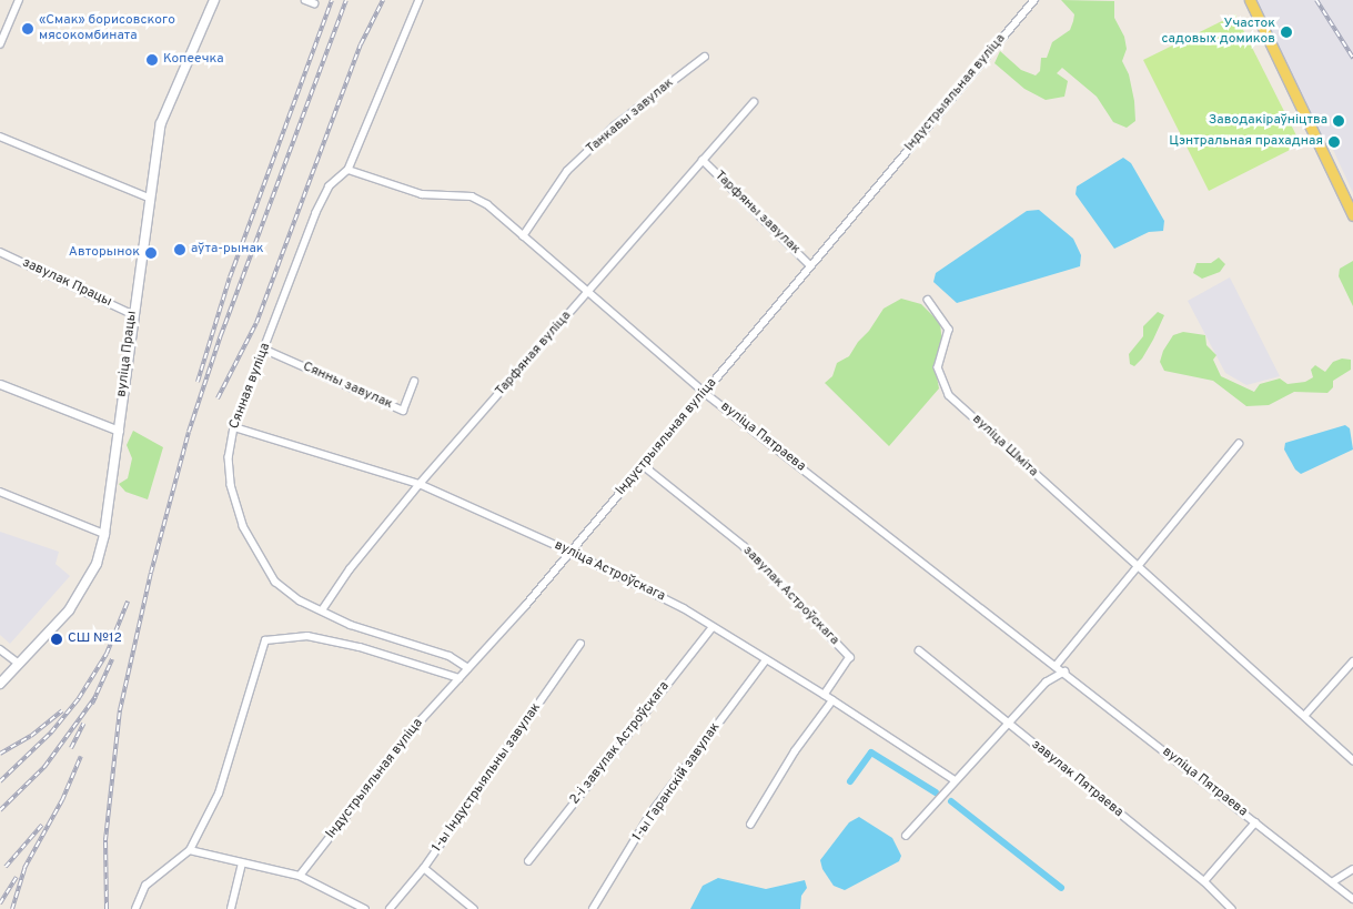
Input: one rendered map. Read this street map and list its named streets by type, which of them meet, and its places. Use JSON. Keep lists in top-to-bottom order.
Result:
{
  "streets": {
    "main road": ["вуліца Працы"],
    "street": [
      "Індустрыяльная вуліца",
      "Танкавы завулак",
      "Тарфяны завулак",
      "завулак Працы",
      "Тарфяная вуліца",
      "Сянная вуліца",
      "Сянны завулак",
      "вуліца Пятраева",
      "вуліца Шміта",
      "вуліца Астроўскага",
      "завулак Астроўскага",
      "2-і завулак Астроўскага",
      "1-ы Індустрыяльны завулак",
      "завулак Пятраева",
      "1-ы Гаранскій завулак"
    ]
  },
  "crossings": [
    ["Індустрыяльная вуліца", "Тарфяны завулак"],
    ["Індустрыяльная вуліца", "Сянная вуліца"],
    ["Індустрыяльная вуліца", "вуліца Пятраева"],
    ["Індустрыяльная вуліца", "вуліца Астроўскага"],
    ["Індустрыяльная вуліца", "завулак Астроўскага"],
    ["Танкавы завулак", "вуліца Пятраева"],
    ["Тарфяны завулак", "Тарфяная вуліца"],
    ["завулак Працы", "вуліца Працы"],
    ["Тарфяная вуліца", "Сянная вуліца"],
    ["Тарфяная вуліца", "вуліца Пятраева"],
    ["Тарфяная вуліца", "вуліца Астроўскага"],
    ["Сянная вуліца", "Сянны завулак"],
    ["Сянная вуліца", "вуліца Пятраева"],
    ["Сянная вуліца", "вуліца Астроўскага"],
    ["вуліца Астроўскага", "завулак Астроўскага"],
    ["вуліца Астроўскага", "2-і завулак Астроўскага"],
    ["вуліца Астроўскага", "1-ы Гаранскій завулак"]
  ],
  "places": [
    "«Смак» борисовского мясокомбината",
    "Участок садовых домиков",
    "Копеечка",
    "Заводакіраўніцтва",
    "Цэнтральная прахадная",
    "аўта-рынак",
    "Авторынок",
    "СШ №12"
  ]
}
